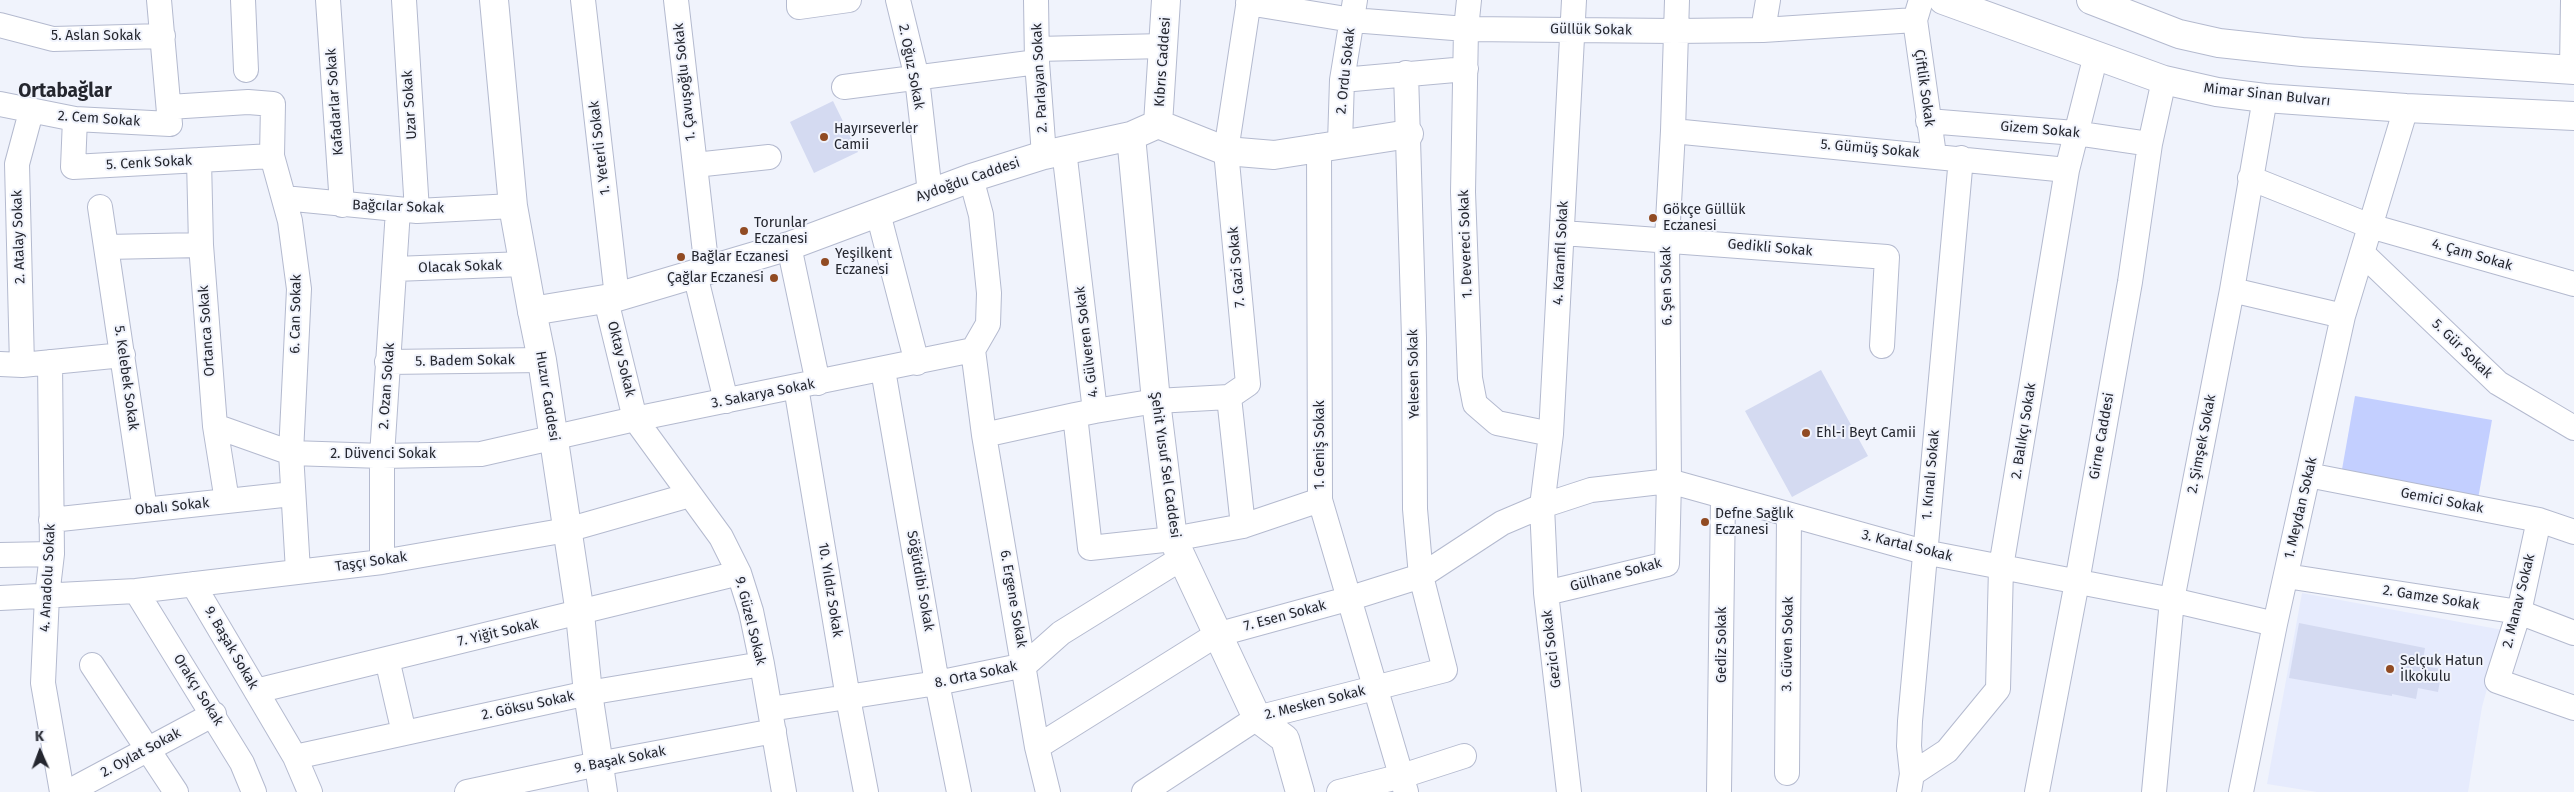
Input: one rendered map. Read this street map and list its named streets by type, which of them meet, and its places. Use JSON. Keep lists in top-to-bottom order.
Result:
{
  "streets": {
    "main road": [
      "Kıbrıs Caddesi",
      "Mimar Sinan Bulvarı",
      "Aydoğdu Caddesi",
      "Huzur Caddesi",
      "Şehit Yusuf Sel Caddesi"
    ],
    "street": [
      "Güllük Sokak",
      "5. Aslan Sokak",
      "2. Oğuz Sokak",
      "2. Ordu Sokak",
      "2. Parlayan Sokak",
      "1. Çavuşoğlu Sokak",
      "Çiftlik Sokak",
      "Kafadarlar Sokak",
      "Uzar Sokak",
      "2. Cem Sokak",
      "Gizem Sokak",
      "1. Yeterli Sokak",
      "5. Gümüş Sokak",
      "5. Cenk Sokak",
      "Bağcılar Sokak",
      "2. Atalay Sokak",
      "1. Devereci Sokak",
      "Gedikli Sokak",
      "4. Karanfil Sokak",
      "4. Çam Sokak",
      "Olacak Sokak",
      "7. Gazi Sokak",
      "6. Şen Sokak",
      "6. Can Sokak",
      "Ortanca Sokak",
      "4. Gülveren Sokak",
      "5. Gür Sokak",
      "Oktay Sokak",
      "5. Badem Sokak",
      "Yelesen Sokak",
      "5. Kelebek Sokak",
      "2. Ozan Sokak",
      "3. Sakarya Sokak",
      "2. Balıkçı Sokak",
      "Girne Caddesi",
      "2. Şimşek Sokak",
      "1. Geniş Sokak",
      "2. Düvenci Sokak",
      "1. Kınalı Sokak",
      "Gemici Sokak",
      "Obalı Sokak",
      "1. Meydan Sokak",
      "3. Kartal Sokak",
      "Taşçı Sokak",
      "Gülhane Sokak",
      "4. Anadolu Sokak",
      "Söğütdibi Sokak",
      "10. Yıldız Sokak",
      "2. Gamze Sokak",
      "6. Ergene Sokak",
      "2. Manav Sokak",
      "7. Esen Sokak",
      "9. Güzel Sokak",
      "7. Yiğit Sokak",
      "3. Güven Sokak",
      "Gediz Sokak",
      "9. Başak Sokak",
      "Gezici Sokak",
      "8. Orta Sokak",
      "Orakçı Sokak",
      "2. Mesken Sokak",
      "2. Göksu Sokak",
      "2. Oylat Sokak"
    ]
  },
  "crossings": [
    ["Güllük Sokak", "2. Ordu Sokak"],
    ["Güllük Sokak", "Çiftlik Sokak"],
    ["Güllük Sokak", "1. Devereci Sokak"],
    ["Güllük Sokak", "4. Karanfil Sokak"],
    ["Güllük Sokak", "7. Gazi Sokak"],
    ["Güllük Sokak", "6. Şen Sokak"],
    ["Kıbrıs Caddesi", "Aydoğdu Caddesi"],
    ["2. Oğuz Sokak", "Aydoğdu Caddesi"],
    ["2. Ordu Sokak", "1. Geniş Sokak"],
    ["2. Parlayan Sokak", "Aydoğdu Caddesi"],
    ["2. Parlayan Sokak", "4. Gülveren Sokak"],
    ["1. Çavuşoğlu Sokak", "Aydoğdu Caddesi"],
    ["1. Çavuşoğlu Sokak", "3. Sakarya Sokak"],
    ["Çiftlik Sokak", "Gizem Sokak"],
    ["Çiftlik Sokak", "5. Gümüş Sokak"],
    ["Mimar Sinan Bulvarı", "2. Balıkçı Sokak"],
    ["Mimar Sinan Bulvarı", "Girne Caddesi"],
    ["Mimar Sinan Bulvarı", "2. Şimşek Sokak"],
    ["Mimar Sinan Bulvarı", "1. Meydan Sokak"],
    ["Kafadarlar Sokak", "Bağcılar Sokak"],
    ["Uzar Sokak", "Bağcılar Sokak"],
    ["Uzar Sokak", "2. Ozan Sokak"],
    ["2. Cem Sokak", "5. Cenk Sokak"],
    ["2. Cem Sokak", "2. Atalay Sokak"],
    ["2. Cem Sokak", "6. Can Sokak"],
    ["Gizem Sokak", "2. Balıkçı Sokak"],
    ["Gizem Sokak", "Girne Caddesi"],
    ["1. Yeterli Sokak", "Aydoğdu Caddesi"],
    ["1. Yeterli Sokak", "Oktay Sokak"],
    ["5. Gümüş Sokak", "6. Şen Sokak"],
    ["5. Gümüş Sokak", "2. Balıkçı Sokak"],
    ["5. Gümüş Sokak", "1. Kınalı Sokak"],
    ["5. Cenk Sokak", "6. Can Sokak"],
    ["5. Cenk Sokak", "Ortanca Sokak"],
    ["Aydoğdu Caddesi", "4. Gülveren Sokak"],
    ["Aydoğdu Caddesi", "Oktay Sokak"],
    ["Aydoğdu Caddesi", "Huzur Caddesi"],
    ["Aydoğdu Caddesi", "Şehit Yusuf Sel Caddesi"],
    ["Aydoğdu Caddesi", "10. Yıldız Sokak"],
    ["Bağcılar Sokak", "6. Can Sokak"],
    ["Bağcılar Sokak", "2. Ozan Sokak"],
    ["Bağcılar Sokak", "Huzur Caddesi"],
    ["1. Devereci Sokak", "4. Karanfil Sokak"],
    ["Gedikli Sokak", "4. Karanfil Sokak"],
    ["Gedikli Sokak", "6. Şen Sokak"],
    ["4. Karanfil Sokak", "3. Kartal Sokak"],
    ["4. Karanfil Sokak", "7. Esen Sokak"],
    ["4. Karanfil Sokak", "Gezici Sokak"],
    ["4. Çam Sokak", "1. Meydan Sokak"],
    ["Olacak Sokak", "2. Ozan Sokak"],
    ["Olacak Sokak", "Huzur Caddesi"],
    ["6. Şen Sokak", "3. Kartal Sokak"],
    ["6. Şen Sokak", "Gülhane Sokak"],
    ["6. Can Sokak", "2. Düvenci Sokak"],
    ["6. Can Sokak", "Obalı Sokak"],
    ["6. Can Sokak", "Taşçı Sokak"],
    ["Ortanca Sokak", "2. Düvenci Sokak"],
    ["Ortanca Sokak", "Obalı Sokak"],
    ["4. Gülveren Sokak", "Şehit Yusuf Sel Caddesi"],
    ["4. Gülveren Sokak", "8. Orta Sokak"],
    ["5. Gür Sokak", "1. Meydan Sokak"],
    ["Oktay Sokak", "3. Sakarya Sokak"],
    ["Oktay Sokak", "9. Güzel Sokak"],
    ["5. Badem Sokak", "2. Ozan Sokak"],
    ["5. Badem Sokak", "Huzur Caddesi"],
    ["Yelesen Sokak", "7. Esen Sokak"],
    ["Yelesen Sokak", "2. Mesken Sokak"],
    ["5. Kelebek Sokak", "Obalı Sokak"],
    ["2. Ozan Sokak", "2. Düvenci Sokak"],
    ["2. Ozan Sokak", "Taşçı Sokak"],
    ["3. Sakarya Sokak", "Huzur Caddesi"],
    ["3. Sakarya Sokak", "2. Düvenci Sokak"],
    ["3. Sakarya Sokak", "Söğütdibi Sokak"],
    ["3. Sakarya Sokak", "10. Yıldız Sokak"],
    ["3. Sakarya Sokak", "6. Ergene Sokak"],
    ["3. Sakarya Sokak", "9. Güzel Sokak"],
    ["Huzur Caddesi", "2. Düvenci Sokak"],
    ["Huzur Caddesi", "Taşçı Sokak"],
    ["Huzur Caddesi", "7. Yiğit Sokak"],
    ["Huzur Caddesi", "9. Başak Sokak"],
    ["Huzur Caddesi", "2. Göksu Sokak"],
    ["2. Balıkçı Sokak", "1. Kınalı Sokak"],
    ["2. Balıkçı Sokak", "3. Kartal Sokak"],
    ["Girne Caddesi", "3. Kartal Sokak"],
    ["2. Şimşek Sokak", "3. Kartal Sokak"],
    ["1. Geniş Sokak", "7. Esen Sokak"],
    ["1. Geniş Sokak", "2. Mesken Sokak"],
    ["Şehit Yusuf Sel Caddesi", "7. Esen Sokak"],
    ["Şehit Yusuf Sel Caddesi", "8. Orta Sokak"],
    ["Şehit Yusuf Sel Caddesi", "2. Mesken Sokak"],
    ["1. Kınalı Sokak", "3. Kartal Sokak"],
    ["Gemici Sokak", "1. Meydan Sokak"],
    ["Gemici Sokak", "2. Manav Sokak"],
    ["Obalı Sokak", "4. Anadolu Sokak"],
    ["1. Meydan Sokak", "3. Kartal Sokak"],
    ["1. Meydan Sokak", "2. Gamze Sokak"],
    ["3. Kartal Sokak", "Gülhane Sokak"],
    ["3. Kartal Sokak", "7. Esen Sokak"],
    ["3. Kartal Sokak", "3. Güven Sokak"],
    ["3. Kartal Sokak", "Gediz Sokak"],
    ["3. Kartal Sokak", "Gezici Sokak"],
    ["Taşçı Sokak", "4. Anadolu Sokak"],
    ["Taşçı Sokak", "9. Güzel Sokak"],
    ["Taşçı Sokak", "9. Başak Sokak"],
    ["Taşçı Sokak", "Orakçı Sokak"],
    ["Gülhane Sokak", "Gezici Sokak"],
    ["Söğütdibi Sokak", "8. Orta Sokak"],
    ["10. Yıldız Sokak", "8. Orta Sokak"],
    ["2. Gamze Sokak", "2. Manav Sokak"],
    ["6. Ergene Sokak", "7. Esen Sokak"],
    ["6. Ergene Sokak", "8. Orta Sokak"],
    ["7. Esen Sokak", "Gezici Sokak"],
    ["9. Güzel Sokak", "7. Yiğit Sokak"],
    ["9. Güzel Sokak", "9. Başak Sokak"],
    ["9. Güzel Sokak", "8. Orta Sokak"],
    ["9. Güzel Sokak", "2. Göksu Sokak"],
    ["7. Yiğit Sokak", "9. Başak Sokak"],
    ["9. Başak Sokak", "8. Orta Sokak"],
    ["9. Başak Sokak", "2. Göksu Sokak"],
    ["Orakçı Sokak", "2. Oylat Sokak"]
  ],
  "districts": ["Ortabağlar"],
  "places": [
    "Hayırseverler Camii",
    "Gökçe Güllük Eczanesi",
    "Torunlar Eczanesi",
    "Bağlar Eczanesi",
    "Yeşilkent Eczanesi",
    "Çağlar Eczanesi",
    "Ehl-i Beyt Camii",
    "Defne Sağlık Eczanesi",
    "Selçuk Hatun İlkokulu"
  ],
  "north": "top"
}
